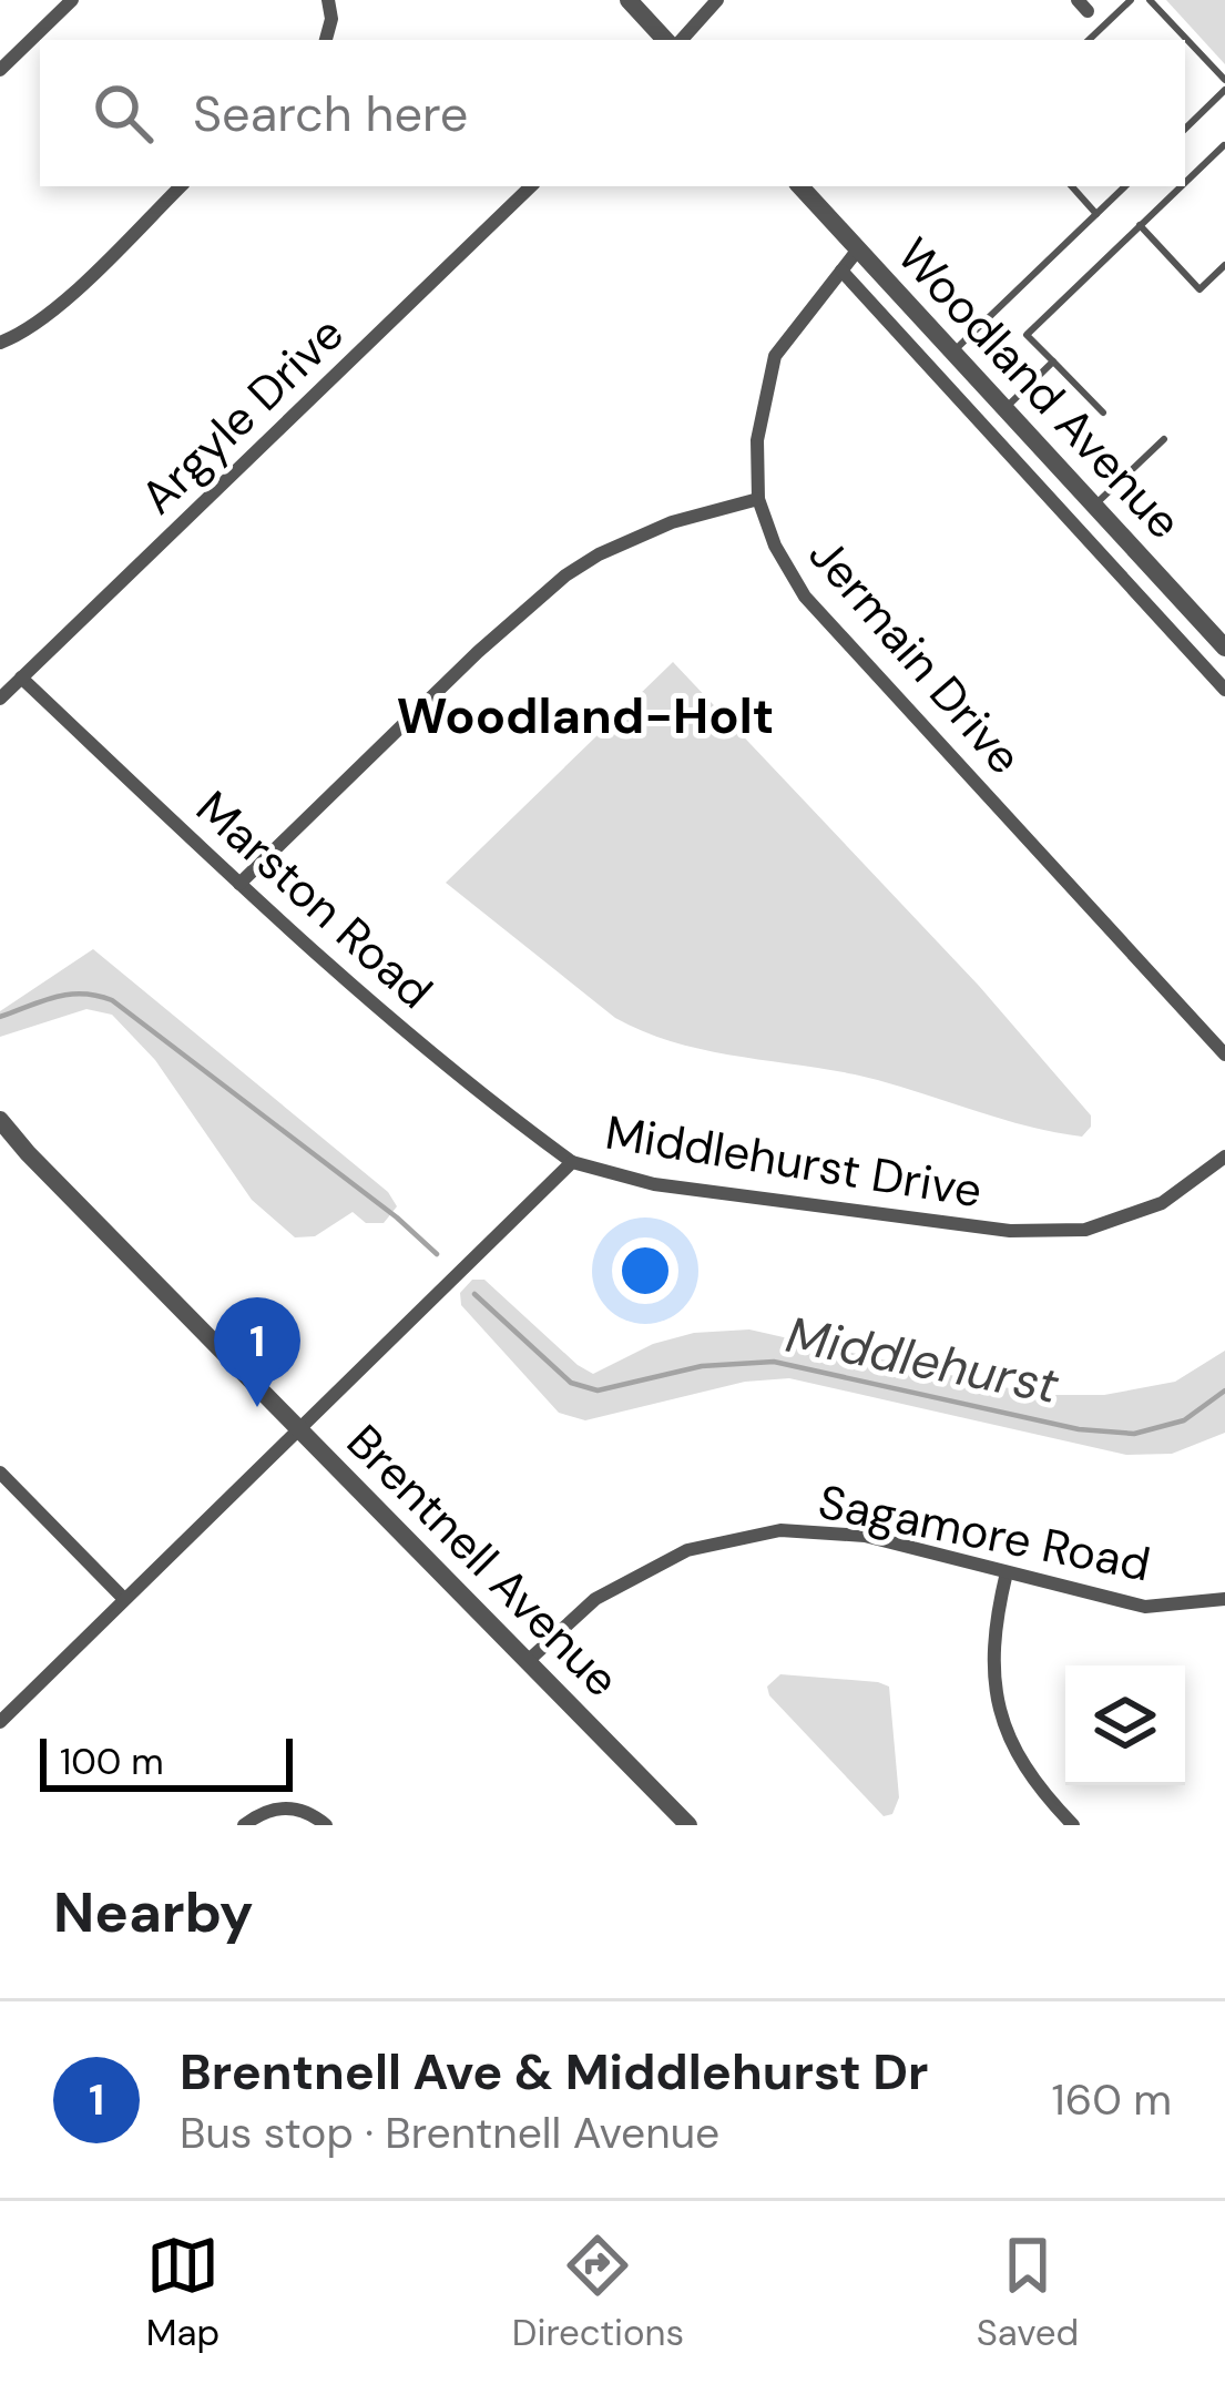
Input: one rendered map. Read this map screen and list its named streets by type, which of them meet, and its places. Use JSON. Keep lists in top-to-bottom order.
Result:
{
  "streets": {
    "street": [
      "Woodland Avenue",
      "Argyle Drive",
      "Jermain Drive",
      "Marston Road",
      "Middlehurst Drive",
      "Sagamore Road",
      "Brentnell Avenue"
    ]
  },
  "crossings": [
    ["Woodland Avenue", "Jermain Drive"],
    ["Argyle Drive", "Marston Road"],
    ["Marston Road", "Middlehurst Drive"],
    ["Middlehurst Drive", "Brentnell Avenue"],
    ["Sagamore Road", "Brentnell Avenue"]
  ],
  "districts": ["Woodland-Holt"],
  "water": ["Middlehurst"],
  "scale_bar": "100 m",
  "page": {
    "search": "Search here",
    "pins": "1",
    "scale": "100 m",
    "heading": "Nearby",
    "list": [
      {
        "mark": "1",
        "name": "Brentnell Ave & Middlehurst Dr",
        "note": "Bus stop · Brentnell Avenue",
        "value": "160 m"
      }
    ],
    "nav": ["Map", "Directions", "Saved"]
  }
}
